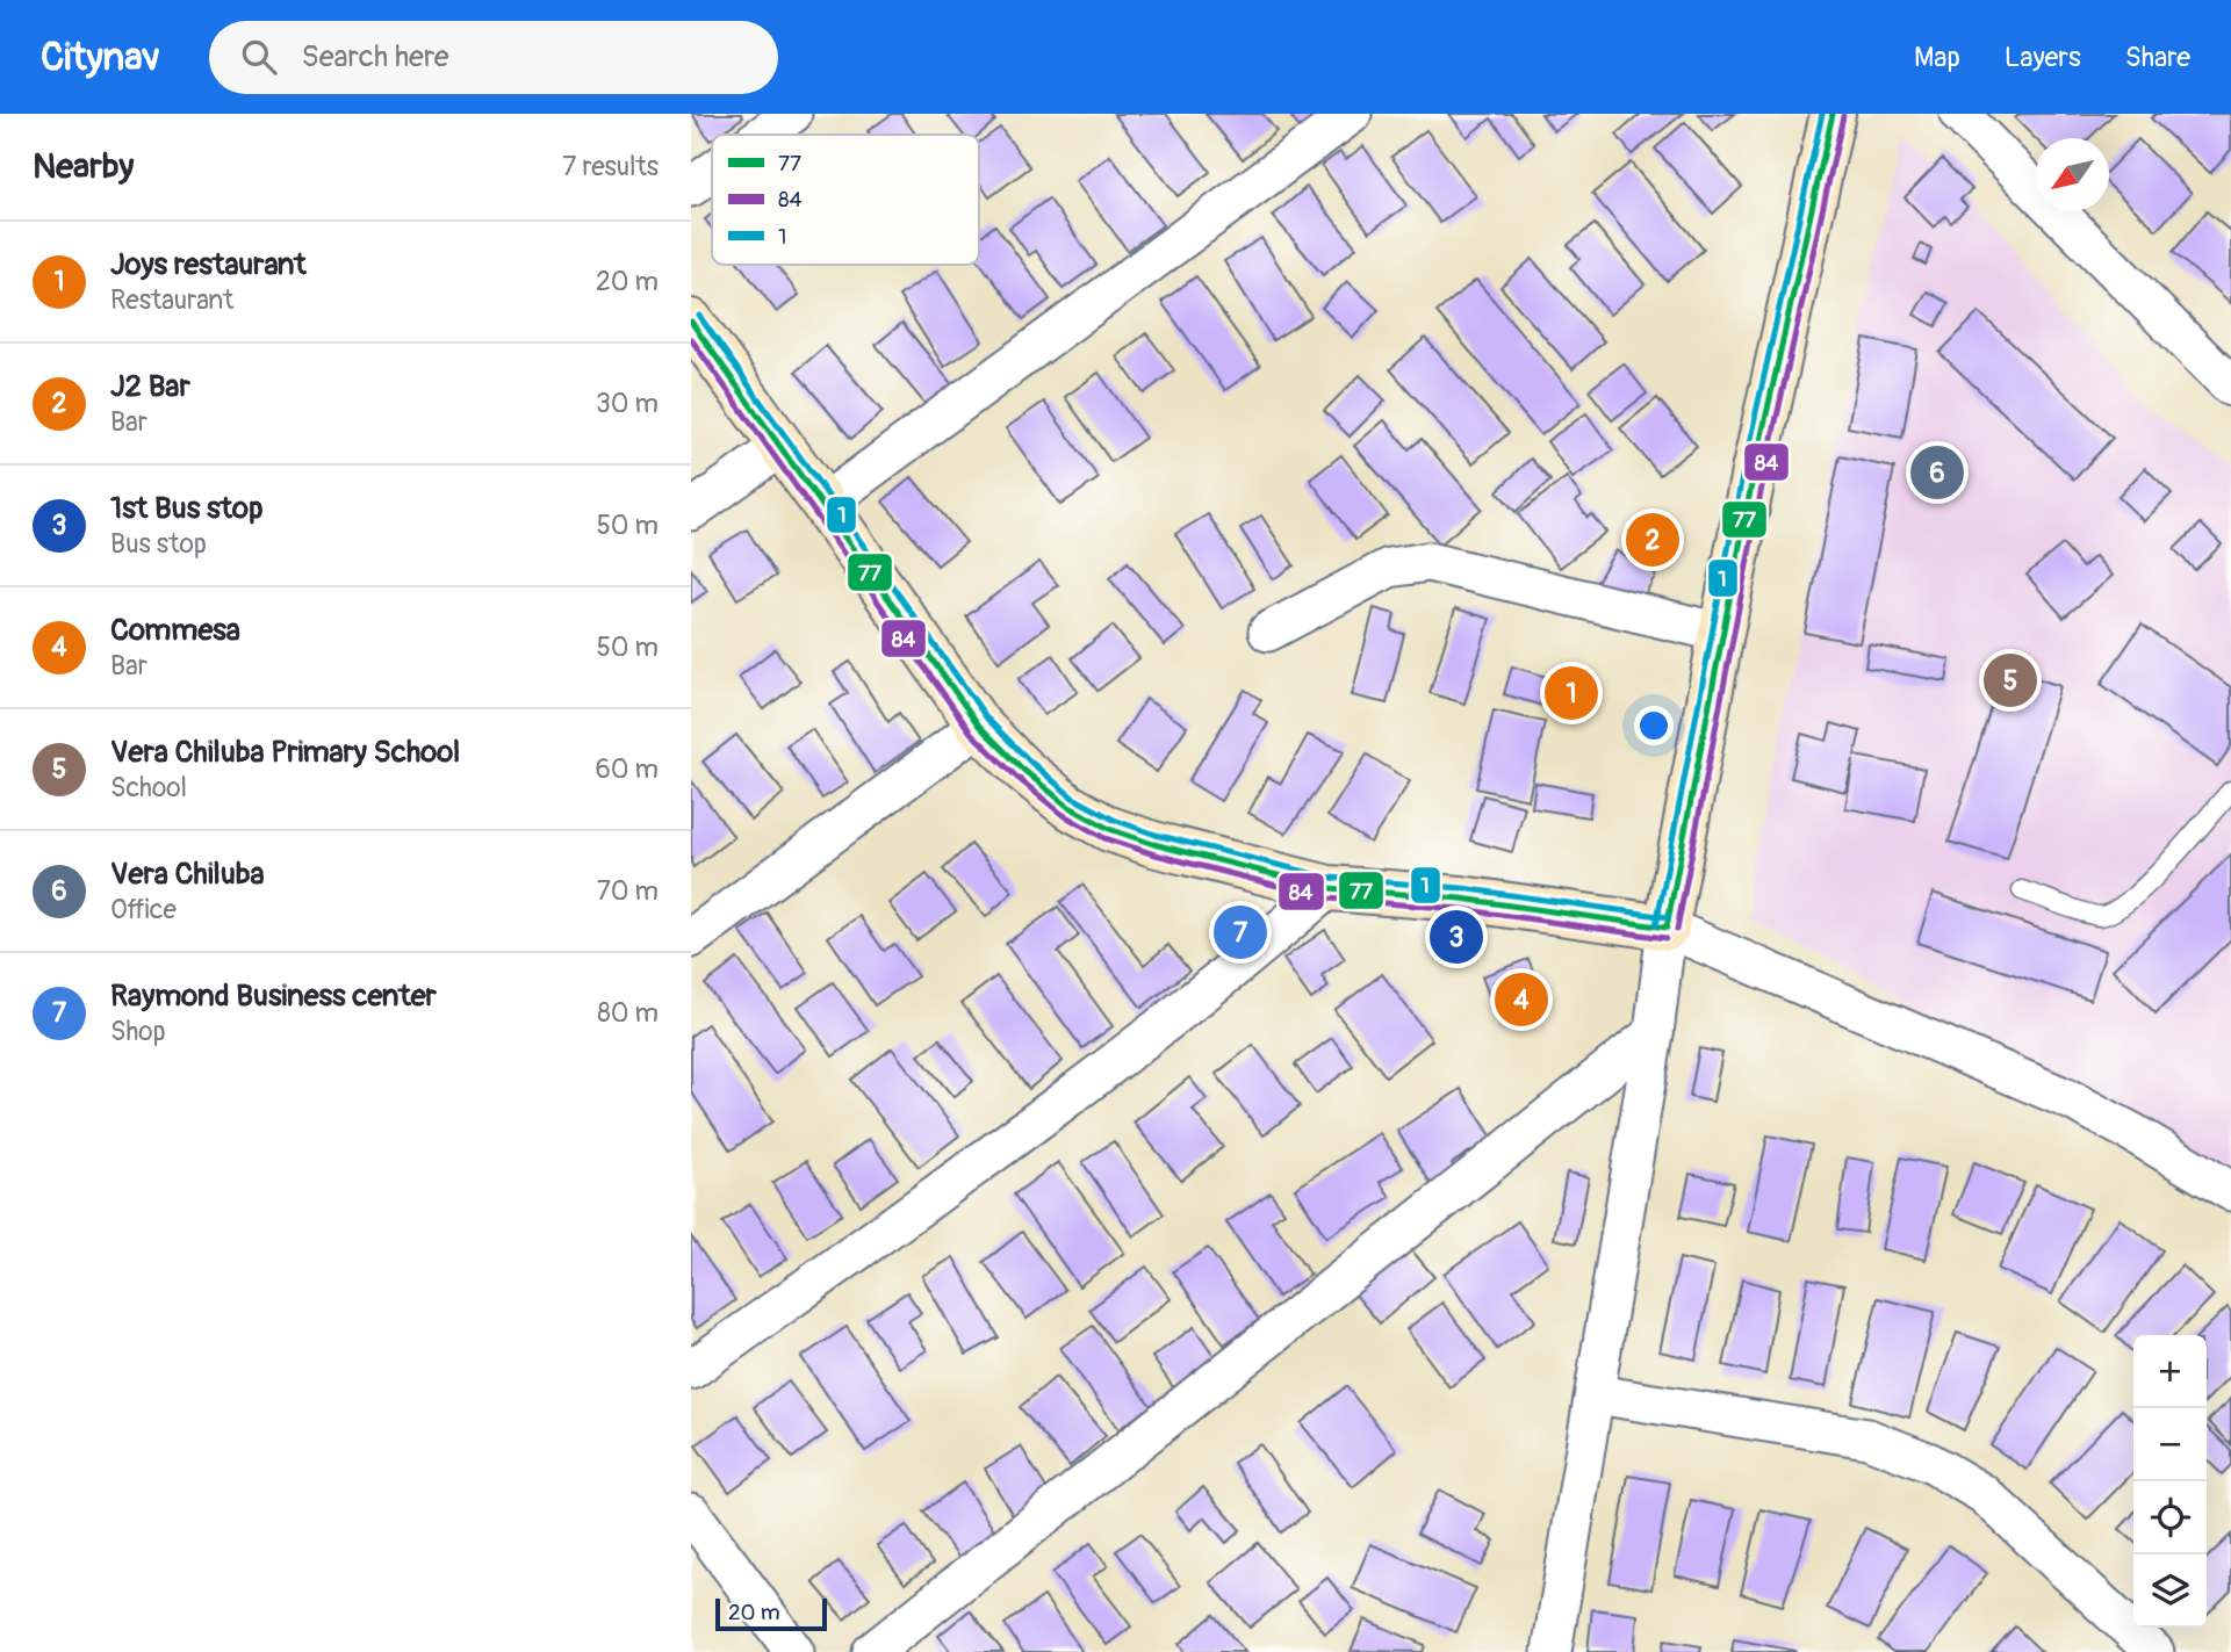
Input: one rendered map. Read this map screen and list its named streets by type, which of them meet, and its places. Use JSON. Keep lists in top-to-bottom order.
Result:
{
  "lines": ["transit line 77", "transit line 1", "transit line 84"],
  "legend": ["77", "84", "1"],
  "scale_bar": "20 m",
  "north": "bottom left",
  "page": {
    "header": "Citynav",
    "search": "Search here",
    "nav": ["Map", "Layers", "Share"],
    "heading": ["Nearby", "7 results"],
    "list": [
      {
        "mark": "1",
        "name": "Joys restaurant",
        "note": "Restaurant",
        "value": "20 m"
      },
      {
        "mark": "2",
        "name": "J2 Bar",
        "note": "Bar",
        "value": "30 m"
      },
      {
        "mark": "3",
        "name": "1st Bus stop",
        "note": "Bus stop",
        "value": "50 m"
      },
      {
        "mark": "4",
        "name": "Commesa",
        "note": "Bar",
        "value": "50 m"
      },
      {
        "mark": "5",
        "name": "Vera Chiluba Primary School",
        "note": "School",
        "value": "60 m"
      },
      {
        "mark": "6",
        "name": "Vera Chiluba",
        "note": "Office",
        "value": "70 m"
      },
      {
        "mark": "7",
        "name": "Raymond Business center",
        "note": "Shop",
        "value": "80 m"
      }
    ],
    "pins": [
      "6",
      "2",
      "5",
      "1",
      "7",
      "3",
      "4"
    ],
    "map_buttons": ["+", "−"],
    "scale": "20 m"
  }
}
